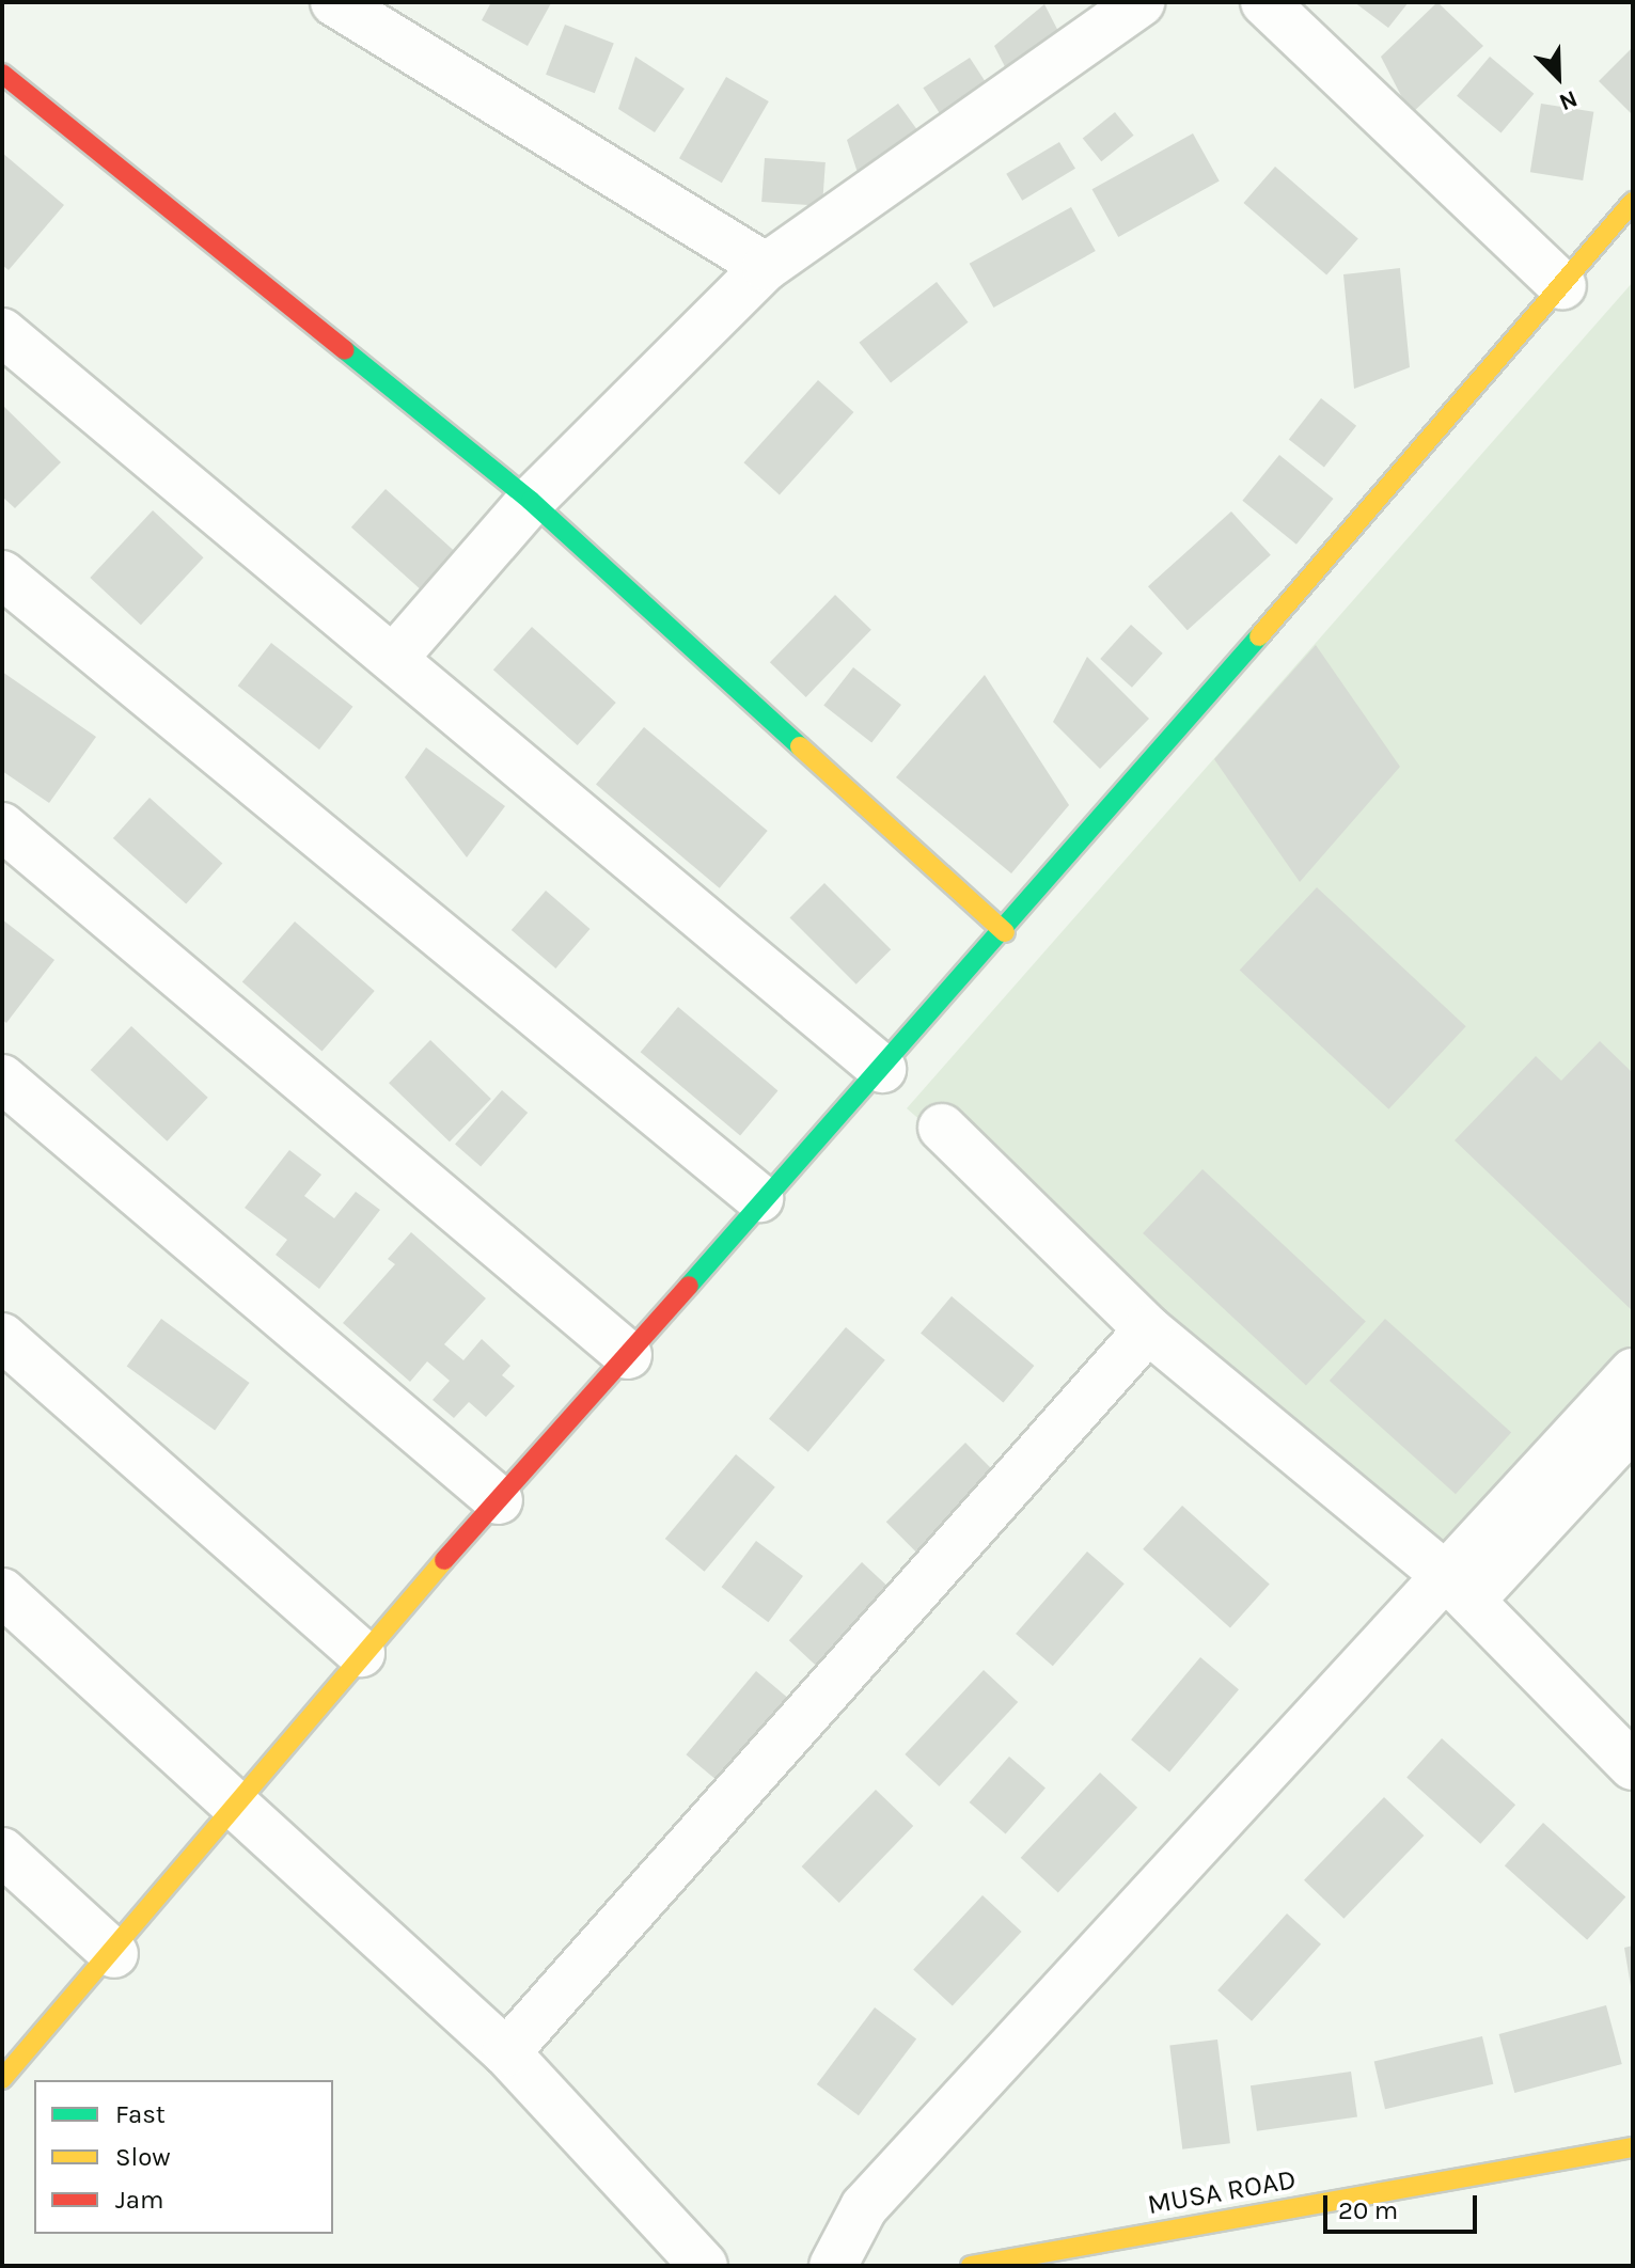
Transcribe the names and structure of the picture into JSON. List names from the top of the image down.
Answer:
{
  "streets": {
    "street": ["MUSA ROAD"]
  },
  "legend": ["Fast", "Slow", "Jam"],
  "scale_bar": "20 m",
  "north": "bottom right"
}
